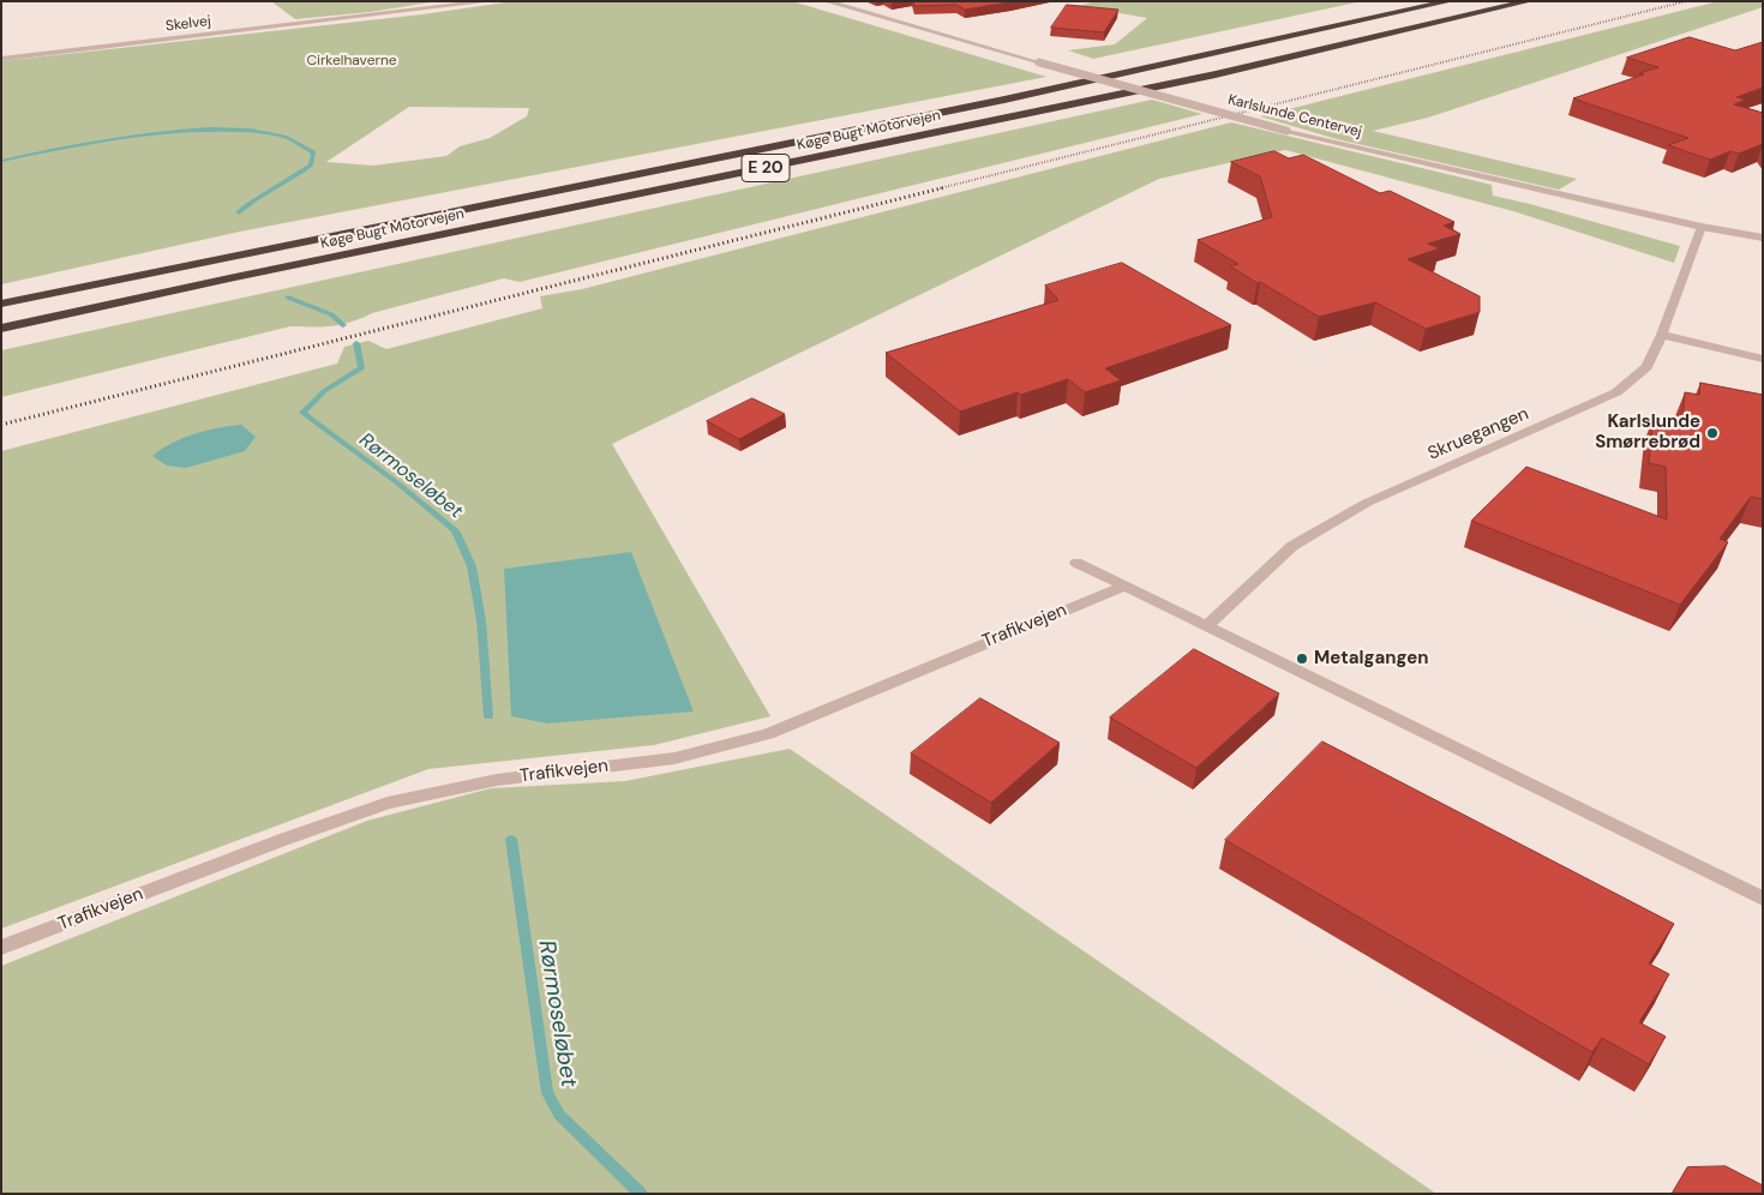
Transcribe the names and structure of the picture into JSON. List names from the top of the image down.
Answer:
{
  "streets": {
    "highway": ["Køge Bugt Motorvejen", "E 20"],
    "street": [
      "Skelvej",
      "Karlslunde Centervej",
      "Skruegangen",
      "Trafikvejen"
    ]
  },
  "crossings": [
    ["Karlslunde Centervej", "Skruegangen"]
  ],
  "water": ["Rørmoseløbet"],
  "parks": ["Cirkelhaverne"],
  "places": ["Karlslunde Smørrebrød", "Metalgangen"]
}
